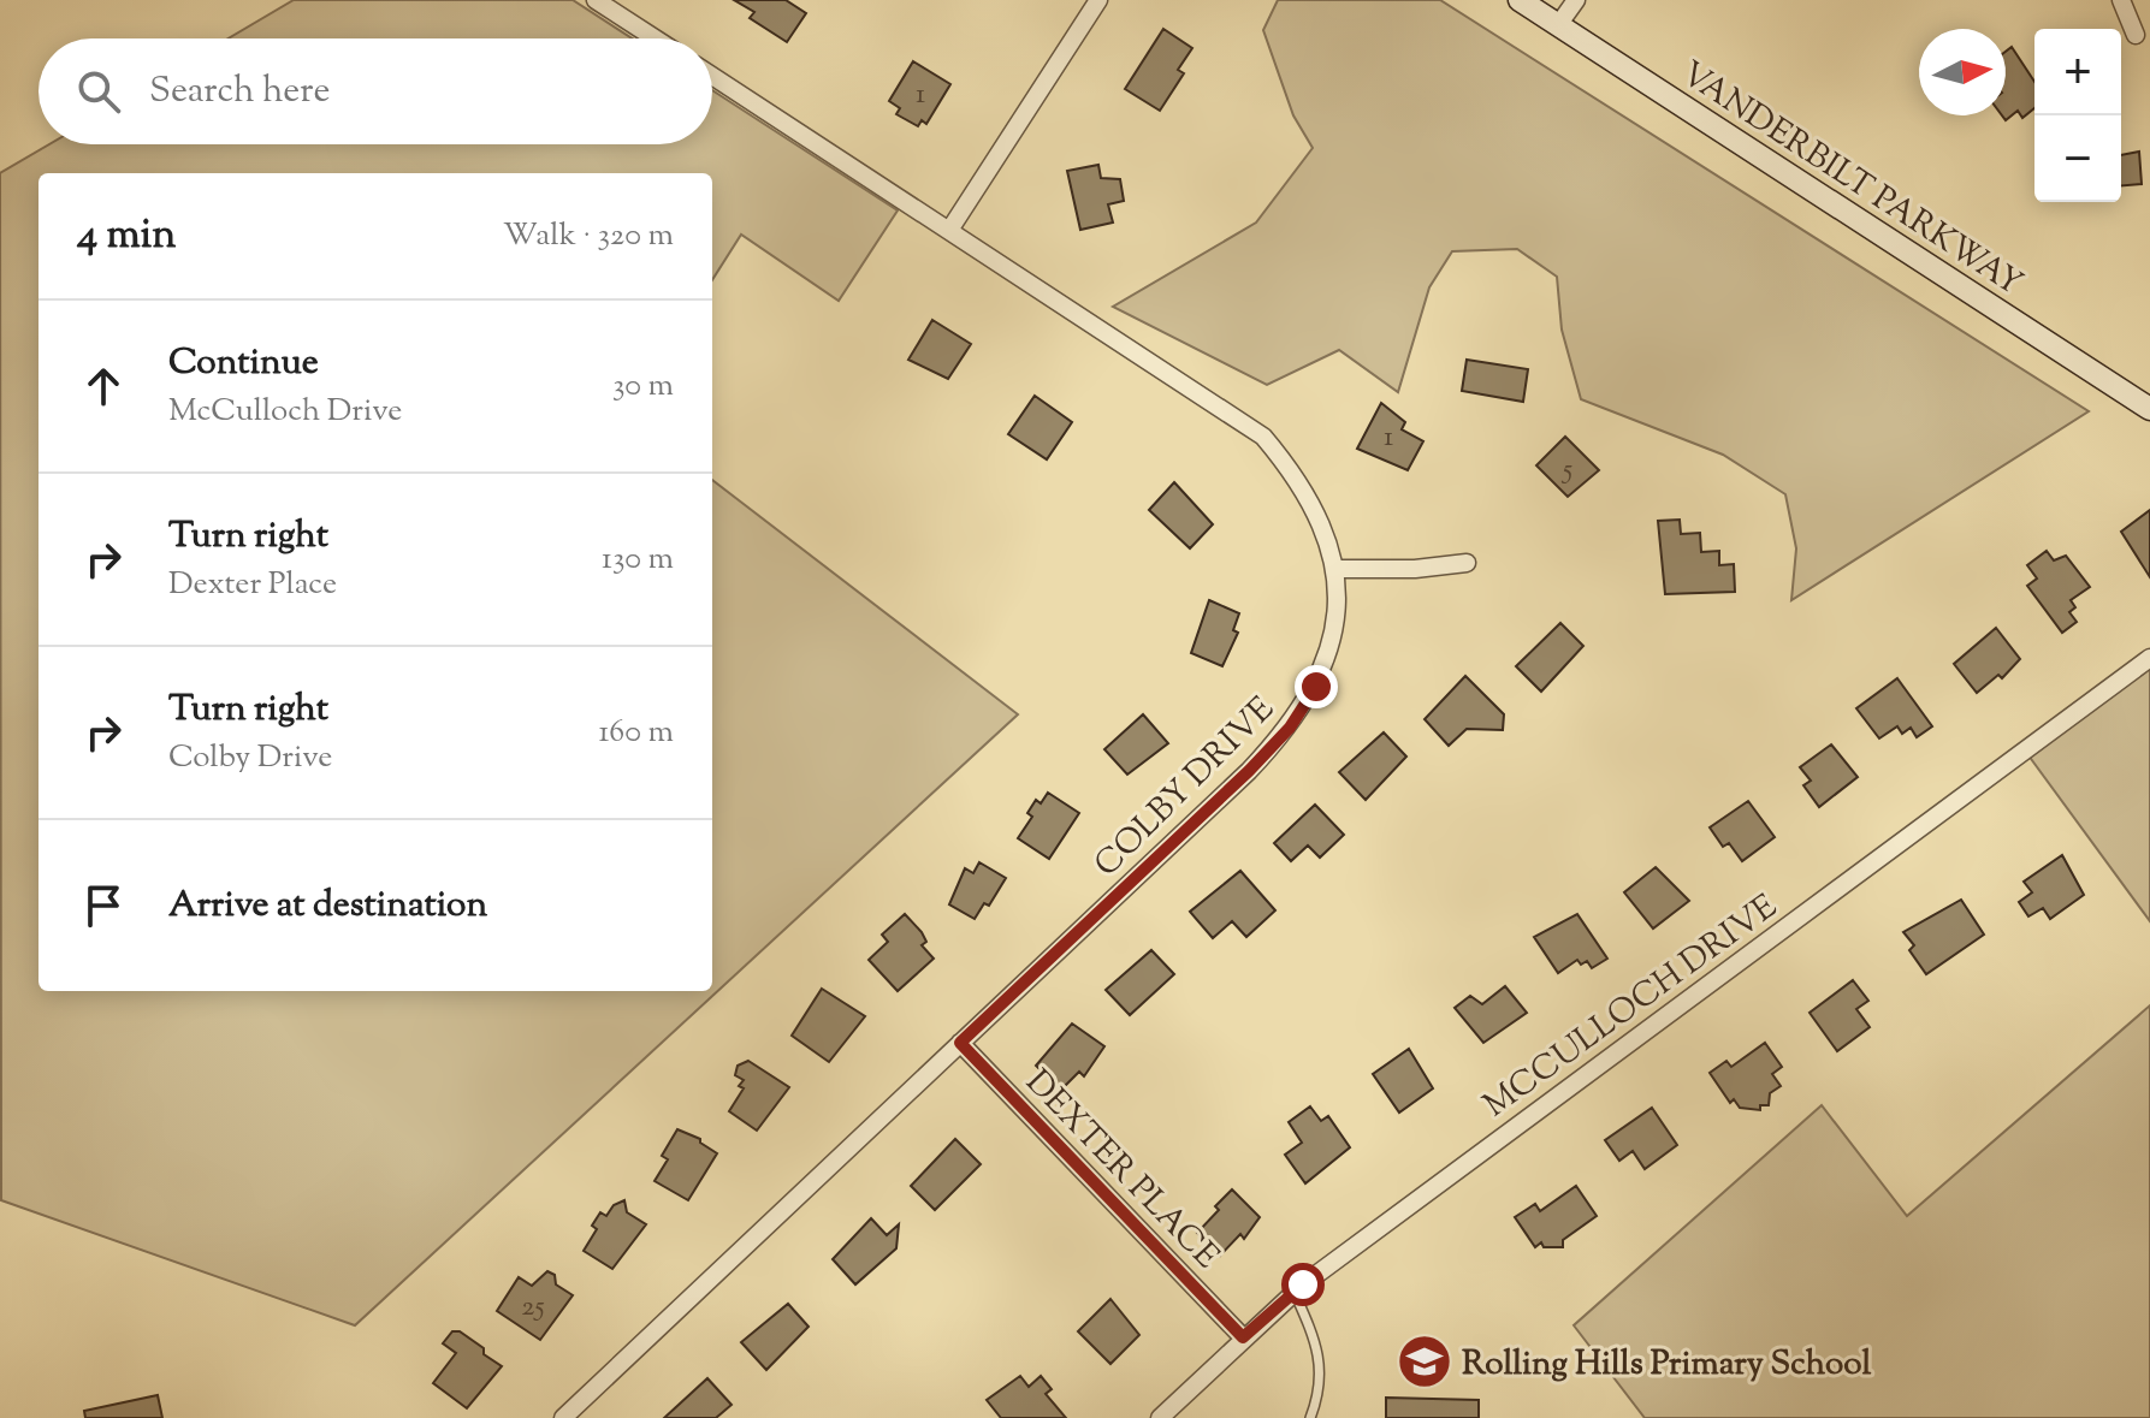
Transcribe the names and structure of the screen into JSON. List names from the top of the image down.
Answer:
{
  "streets": {
    "main road": ["VANDERBILT PARKWAY"],
    "street": ["COLBY DRIVE", "MCCULLOCH DRIVE", "DEXTER PLACE"]
  },
  "crossings": [
    ["COLBY DRIVE", "DEXTER PLACE"],
    ["MCCULLOCH DRIVE", "DEXTER PLACE"]
  ],
  "places": {
    "school or university": ["Rolling Hills Primary School"]
  },
  "house_numbers": [
    "1",
    "1",
    "5",
    "25"
  ],
  "north": "right",
  "page": {
    "map_buttons": ["+", "−"],
    "search": "Search here",
    "heading": ["4 min", "Walk · 320 m"],
    "list": [
      ["Continue", "McCulloch Drive", "30 m"],
      ["Turn right", "Dexter Place", "130 m"],
      ["Turn right", "Colby Drive", "160 m"],
      "Arrive at destination"
    ]
  }
}
